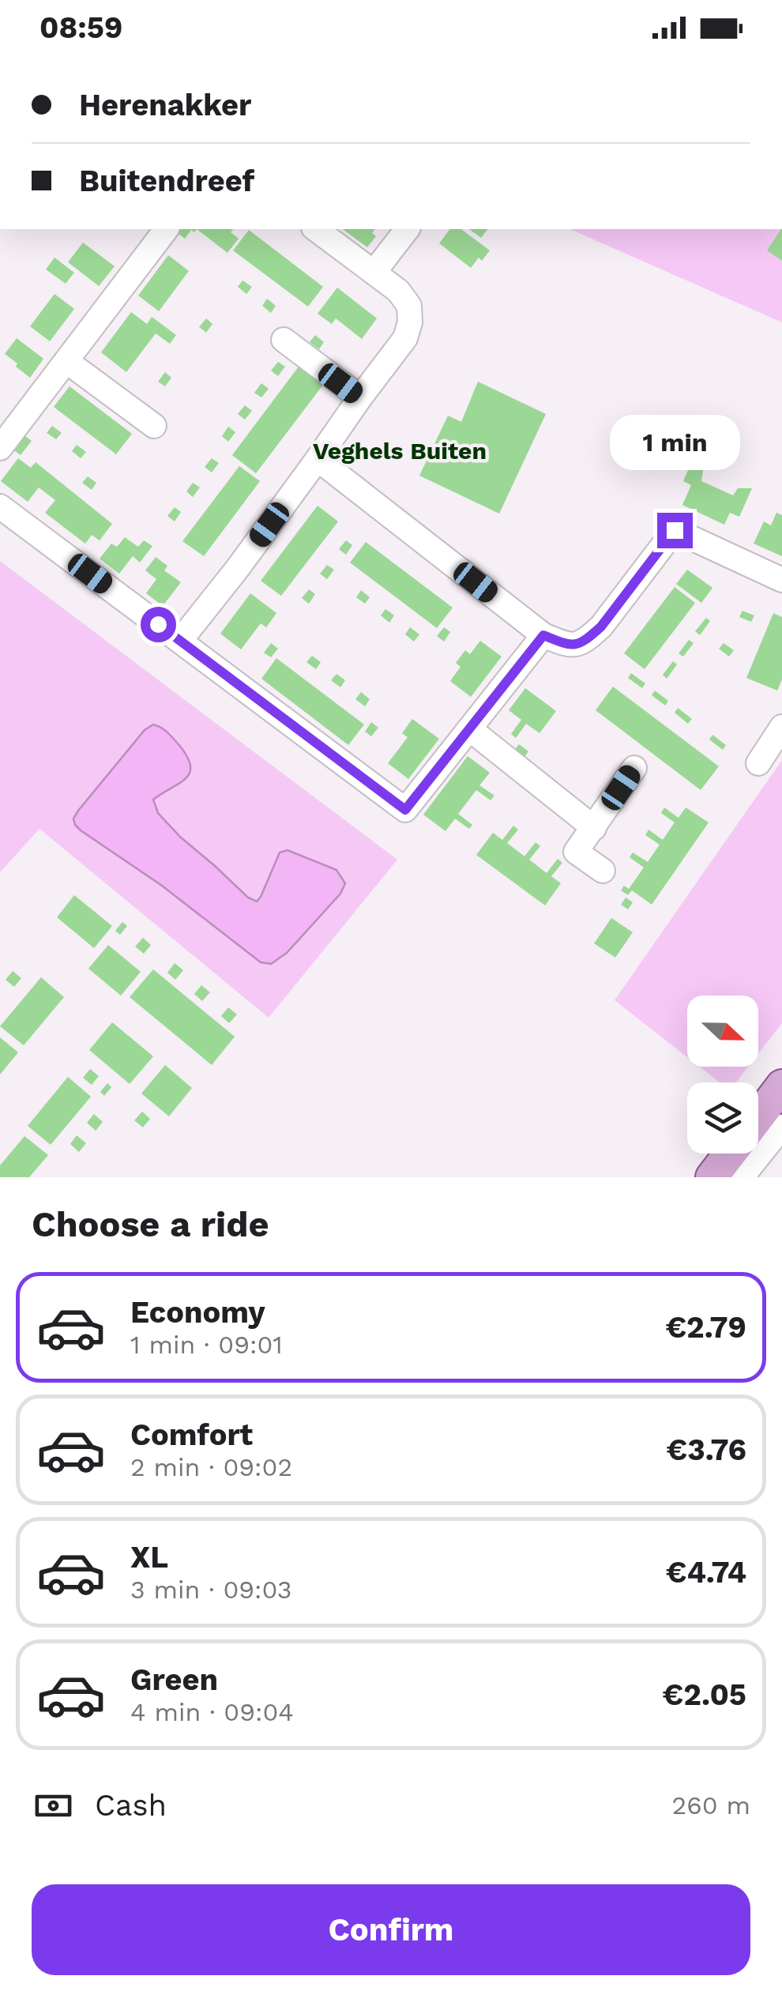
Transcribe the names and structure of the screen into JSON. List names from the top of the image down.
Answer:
{
  "districts": ["Veghels Buiten"],
  "north": "right",
  "page": {
    "status": "08:59",
    "banner": ["Herenakker", "Buitendreef"],
    "bubble": "1 min",
    "heading": "Choose a ride",
    "list": [
      {
        "name": "Economy",
        "note": "1 min · 09:01",
        "value": "€2.79"
      },
      {
        "name": "Comfort",
        "note": "2 min · 09:02",
        "value": "€3.76"
      },
      {
        "name": "XL",
        "note": "3 min · 09:03",
        "value": "€4.74"
      },
      {
        "name": "Green",
        "note": "4 min · 09:04",
        "value": "€2.05"
      }
    ],
    "pay": ["Cash", "260 m"],
    "buttons": "Confirm"
  }
}
